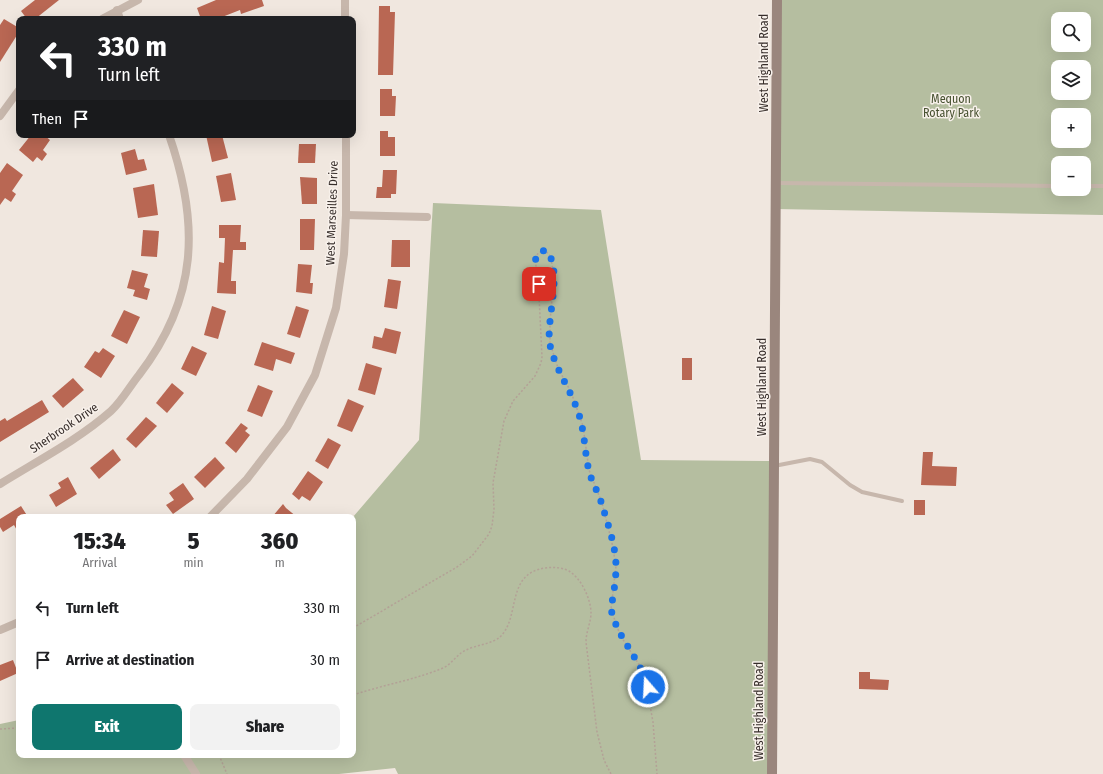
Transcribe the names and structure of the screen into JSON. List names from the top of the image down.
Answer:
{
  "streets": {
    "main road": ["West Highland Road"],
    "street": ["West Marseilles Drive", "Sherbrook Drive"]
  },
  "parks": ["Mequon Rotary Park"],
  "page": {
    "map_buttons": ["+", "−"],
    "turn": ["330 m", "Turn left"],
    "then": "Then",
    "eta": [
      "15:34",
      "Arrival",
      "5",
      "min",
      "360",
      "m"
    ],
    "list": [
      {
        "name": "Turn left",
        "value": "330 m"
      },
      {
        "name": "Arrive at destination",
        "value": "30 m"
      }
    ],
    "buttons": ["Exit", "Share"]
  }
}
